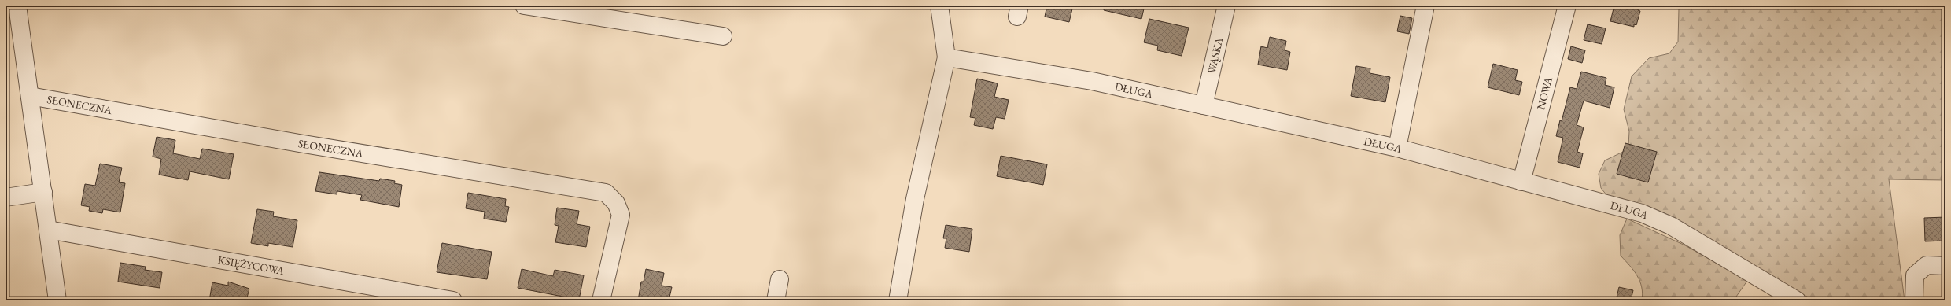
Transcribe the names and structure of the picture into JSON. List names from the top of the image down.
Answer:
{
  "streets": {
    "street": [
      "WĄSKA",
      "DŁUGA",
      "NOWA",
      "SŁONECZNA",
      "KSIĘŻYCOWA"
    ]
  },
  "crossings": [
    ["WĄSKA", "DŁUGA"],
    ["DŁUGA", "NOWA"]
  ]
}
